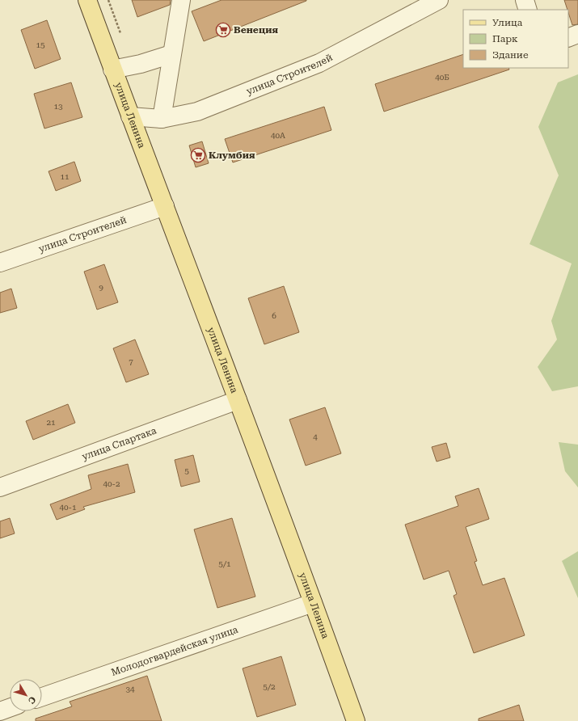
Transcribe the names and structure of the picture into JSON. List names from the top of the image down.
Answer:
{
  "streets": {
    "main road": ["улица Ленина"],
    "street": ["улица Строителей", "улица Спартака", "Молодогвардейская улица"]
  },
  "crossings": [
    ["улица Строителей", "улица Ленина"],
    ["улица Ленина", "улица Спартака"],
    ["улица Ленина", "Молодогвардейская улица"]
  ],
  "places": {
    "supermarket": ["Венеция", "Клумбия"]
  },
  "house_numbers": [
    "15",
    "40Б",
    "13",
    "40А",
    "11",
    "9",
    "6",
    "7",
    "21",
    "4",
    "5",
    "40-2",
    "40-1",
    "5/1",
    "5/2",
    "34"
  ],
  "legend": ["Улица", "Парк", "Здание"],
  "north": "bottom right"
}
